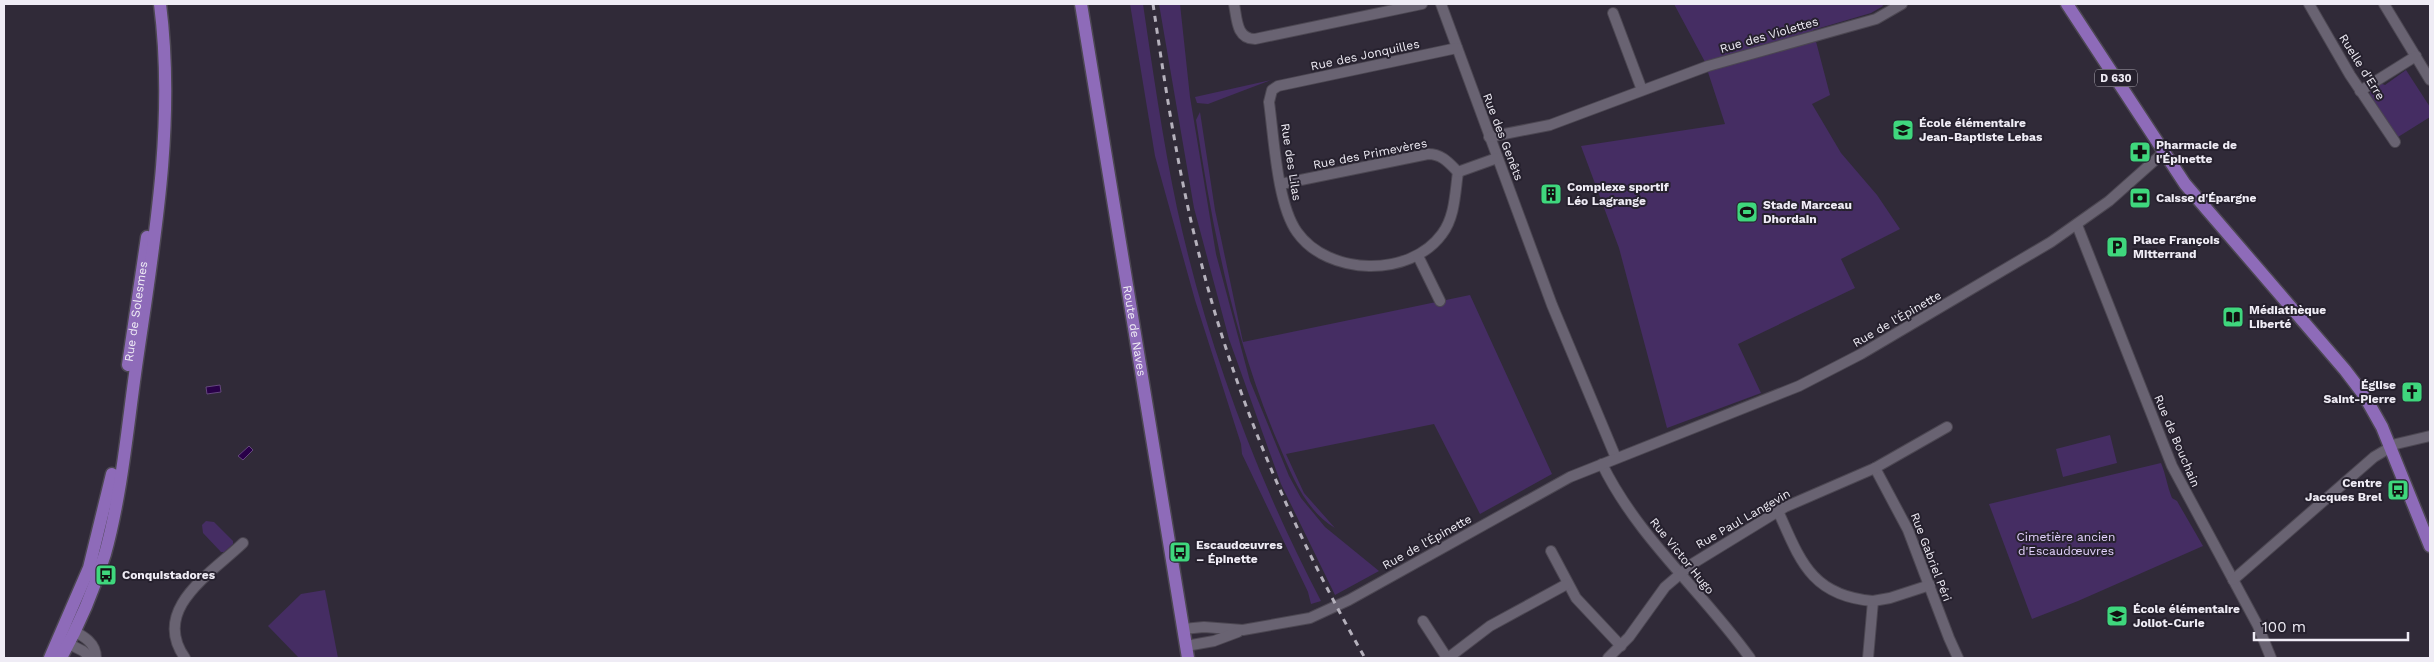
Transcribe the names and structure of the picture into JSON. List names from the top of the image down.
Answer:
{
  "streets": {
    "main road": ["D 630", "Rue de Solesmes", "Route de Naves"],
    "street": [
      "Rue des Violettes",
      "Rue des Jonquilles",
      "Ruelle d'Erre",
      "Rue des Genêts",
      "Rue des Primevères",
      "Rue des Lilas",
      "Rue de l'Épinette",
      "Rue de Bouchain",
      "Rue Paul Langevin",
      "Rue Victor Hugo",
      "Rue Gabriel Péri"
    ]
  },
  "crossings": [
    ["Rue des Violettes", "Rue des Genêts"],
    ["Rue des Jonquilles", "Rue des Genêts"],
    ["Rue des Jonquilles", "Rue des Lilas"],
    ["D 630", "Rue de l'Épinette"],
    ["Rue des Genêts", "Rue de l'Épinette"],
    ["Rue des Primevères", "Rue des Lilas"],
    ["Rue de l'Épinette", "Route de Naves"],
    ["Rue de l'Épinette", "Rue de Bouchain"],
    ["Rue de l'Épinette", "Rue Victor Hugo"],
    ["Rue Paul Langevin", "Rue Victor Hugo"],
    ["Rue Paul Langevin", "Rue Gabriel Péri"]
  ],
  "parks": ["Cimetière ancien d'Escaudœuvres"],
  "places": {
    "school or university": ["École élémentaire Jean-Baptiste Lebas", "École élémentaire Joliot-Curie"],
    "pharmacy": ["Pharmacie de l'Épinette"],
    "building": ["Complexe sportif Léo Lagrange"],
    "bank": ["Caisse d'Épargne"],
    "sports": ["Stade Marceau Dhordain"],
    "parking": ["Place François Mitterrand"],
    "library": ["Médiathèque Liberté"],
    "church": ["Église Saint-Pierre"],
    "bus stop": ["Centre Jacques Brel", "Escaudœuvres – Épinette", "Conquistadores"]
  },
  "scale_bar": "100 m"
}
